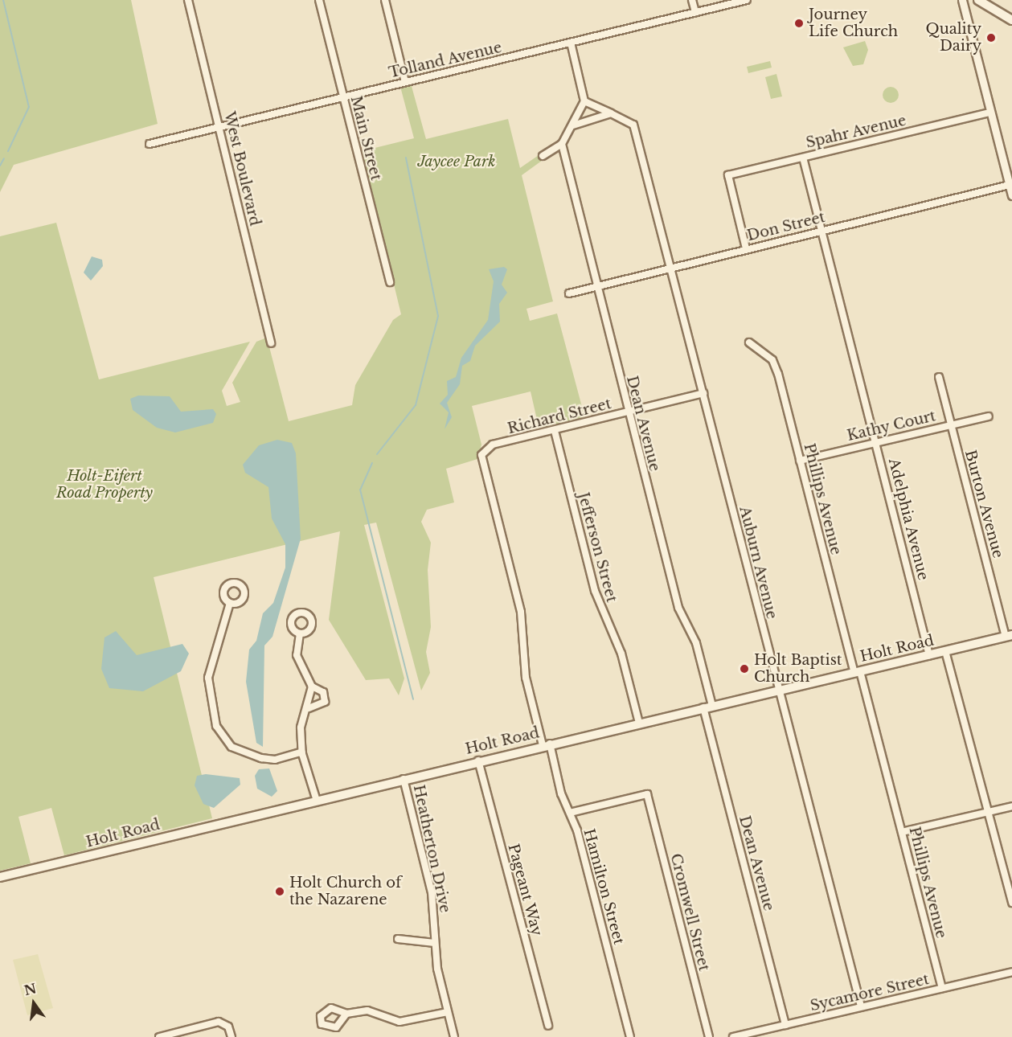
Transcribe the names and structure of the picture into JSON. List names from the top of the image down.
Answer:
{
  "streets": {
    "main road": ["Holt Road"],
    "street": [
      "Tolland Avenue",
      "Spahr Avenue",
      "Main Street",
      "West Boulevard",
      "Don Street",
      "Richard Street",
      "Dean Avenue",
      "Kathy Court",
      "Phillips Avenue",
      "Burton Avenue",
      "Adelphia Avenue",
      "Jefferson Street",
      "Auburn Avenue",
      "Heatherton Drive",
      "Hamilton Street",
      "Pageant Way",
      "Cromwell Street",
      "Sycamore Street"
    ]
  },
  "crossings": [
    ["Tolland Avenue", "Main Street"],
    ["Tolland Avenue", "West Boulevard"],
    ["Spahr Avenue", "Don Street"],
    ["Don Street", "Dean Avenue"],
    ["Don Street", "Adelphia Avenue"],
    ["Don Street", "Auburn Avenue"],
    ["Richard Street", "Dean Avenue"],
    ["Richard Street", "Jefferson Street"],
    ["Richard Street", "Auburn Avenue"],
    ["Richard Street", "Hamilton Street"],
    ["Dean Avenue", "Holt Road"],
    ["Dean Avenue", "Sycamore Street"],
    ["Kathy Court", "Phillips Avenue"],
    ["Kathy Court", "Burton Avenue"],
    ["Kathy Court", "Adelphia Avenue"],
    ["Phillips Avenue", "Holt Road"],
    ["Phillips Avenue", "Sycamore Street"],
    ["Burton Avenue", "Holt Road"],
    ["Adelphia Avenue", "Holt Road"],
    ["Jefferson Street", "Holt Road"],
    ["Auburn Avenue", "Holt Road"],
    ["Auburn Avenue", "Sycamore Street"],
    ["Holt Road", "Heatherton Drive"],
    ["Holt Road", "Hamilton Street"],
    ["Holt Road", "Pageant Way"],
    ["Hamilton Street", "Cromwell Street"]
  ],
  "parks": ["Jaycee Park", "Holt-Eifert Road Property"],
  "places": [
    "Journey Life Church",
    "Quality Dairy",
    "Holt Baptist Church",
    "Holt Church of the Nazarene"
  ],
  "north": "top"
}
